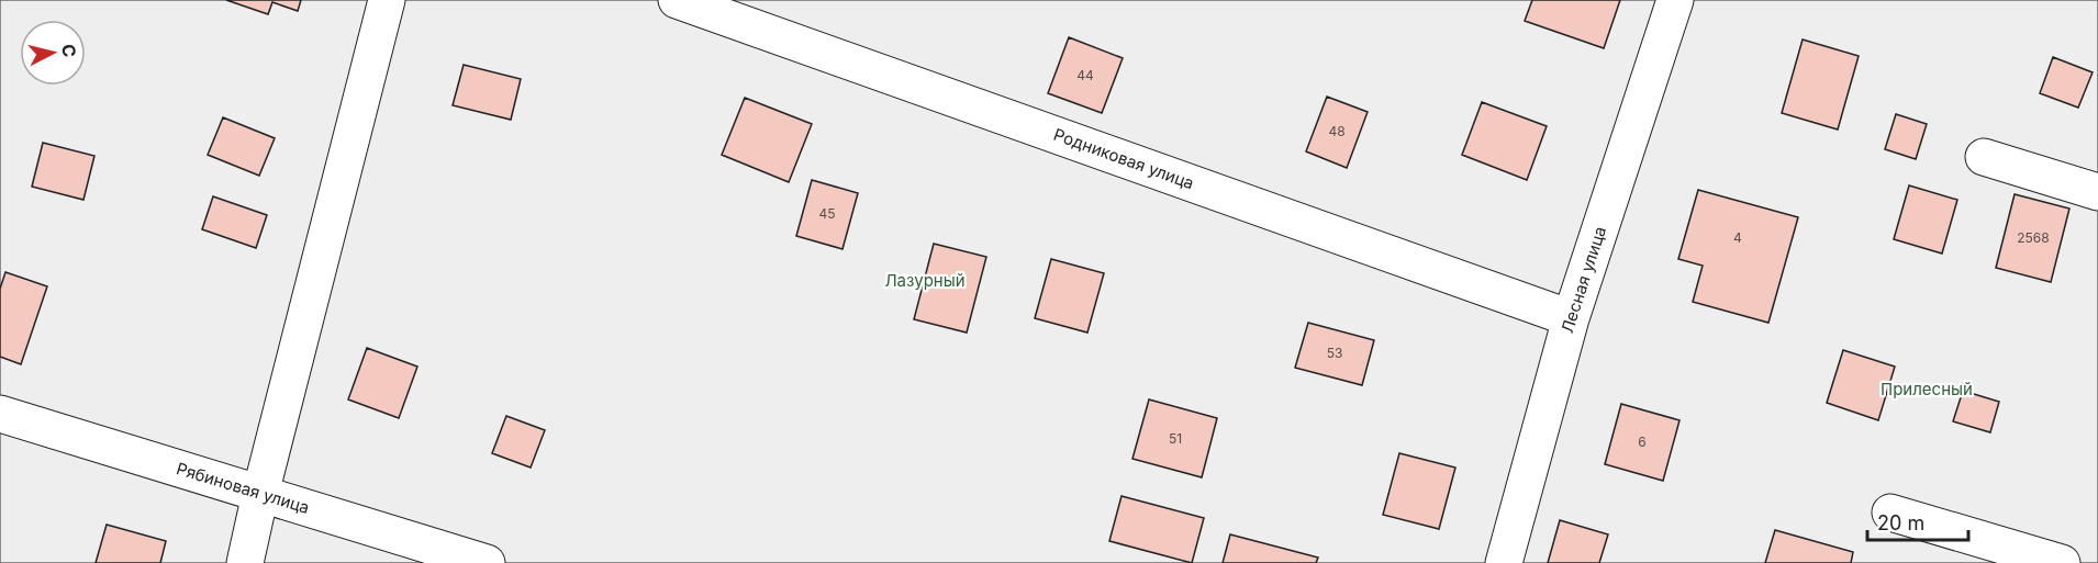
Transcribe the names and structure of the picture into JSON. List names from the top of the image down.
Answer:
{
  "streets": {
    "street": ["Родниковая улица", "Лесная улица", "Рябиновая улица"]
  },
  "crossings": [
    ["Родниковая улица", "Лесная улица"]
  ],
  "parks": ["Лазурный", "Прилесный"],
  "house_numbers": [
    "44",
    "48",
    "45",
    "4",
    "2568",
    "53",
    "51",
    "6"
  ],
  "scale_bar": "20 m",
  "north": "right"
}
